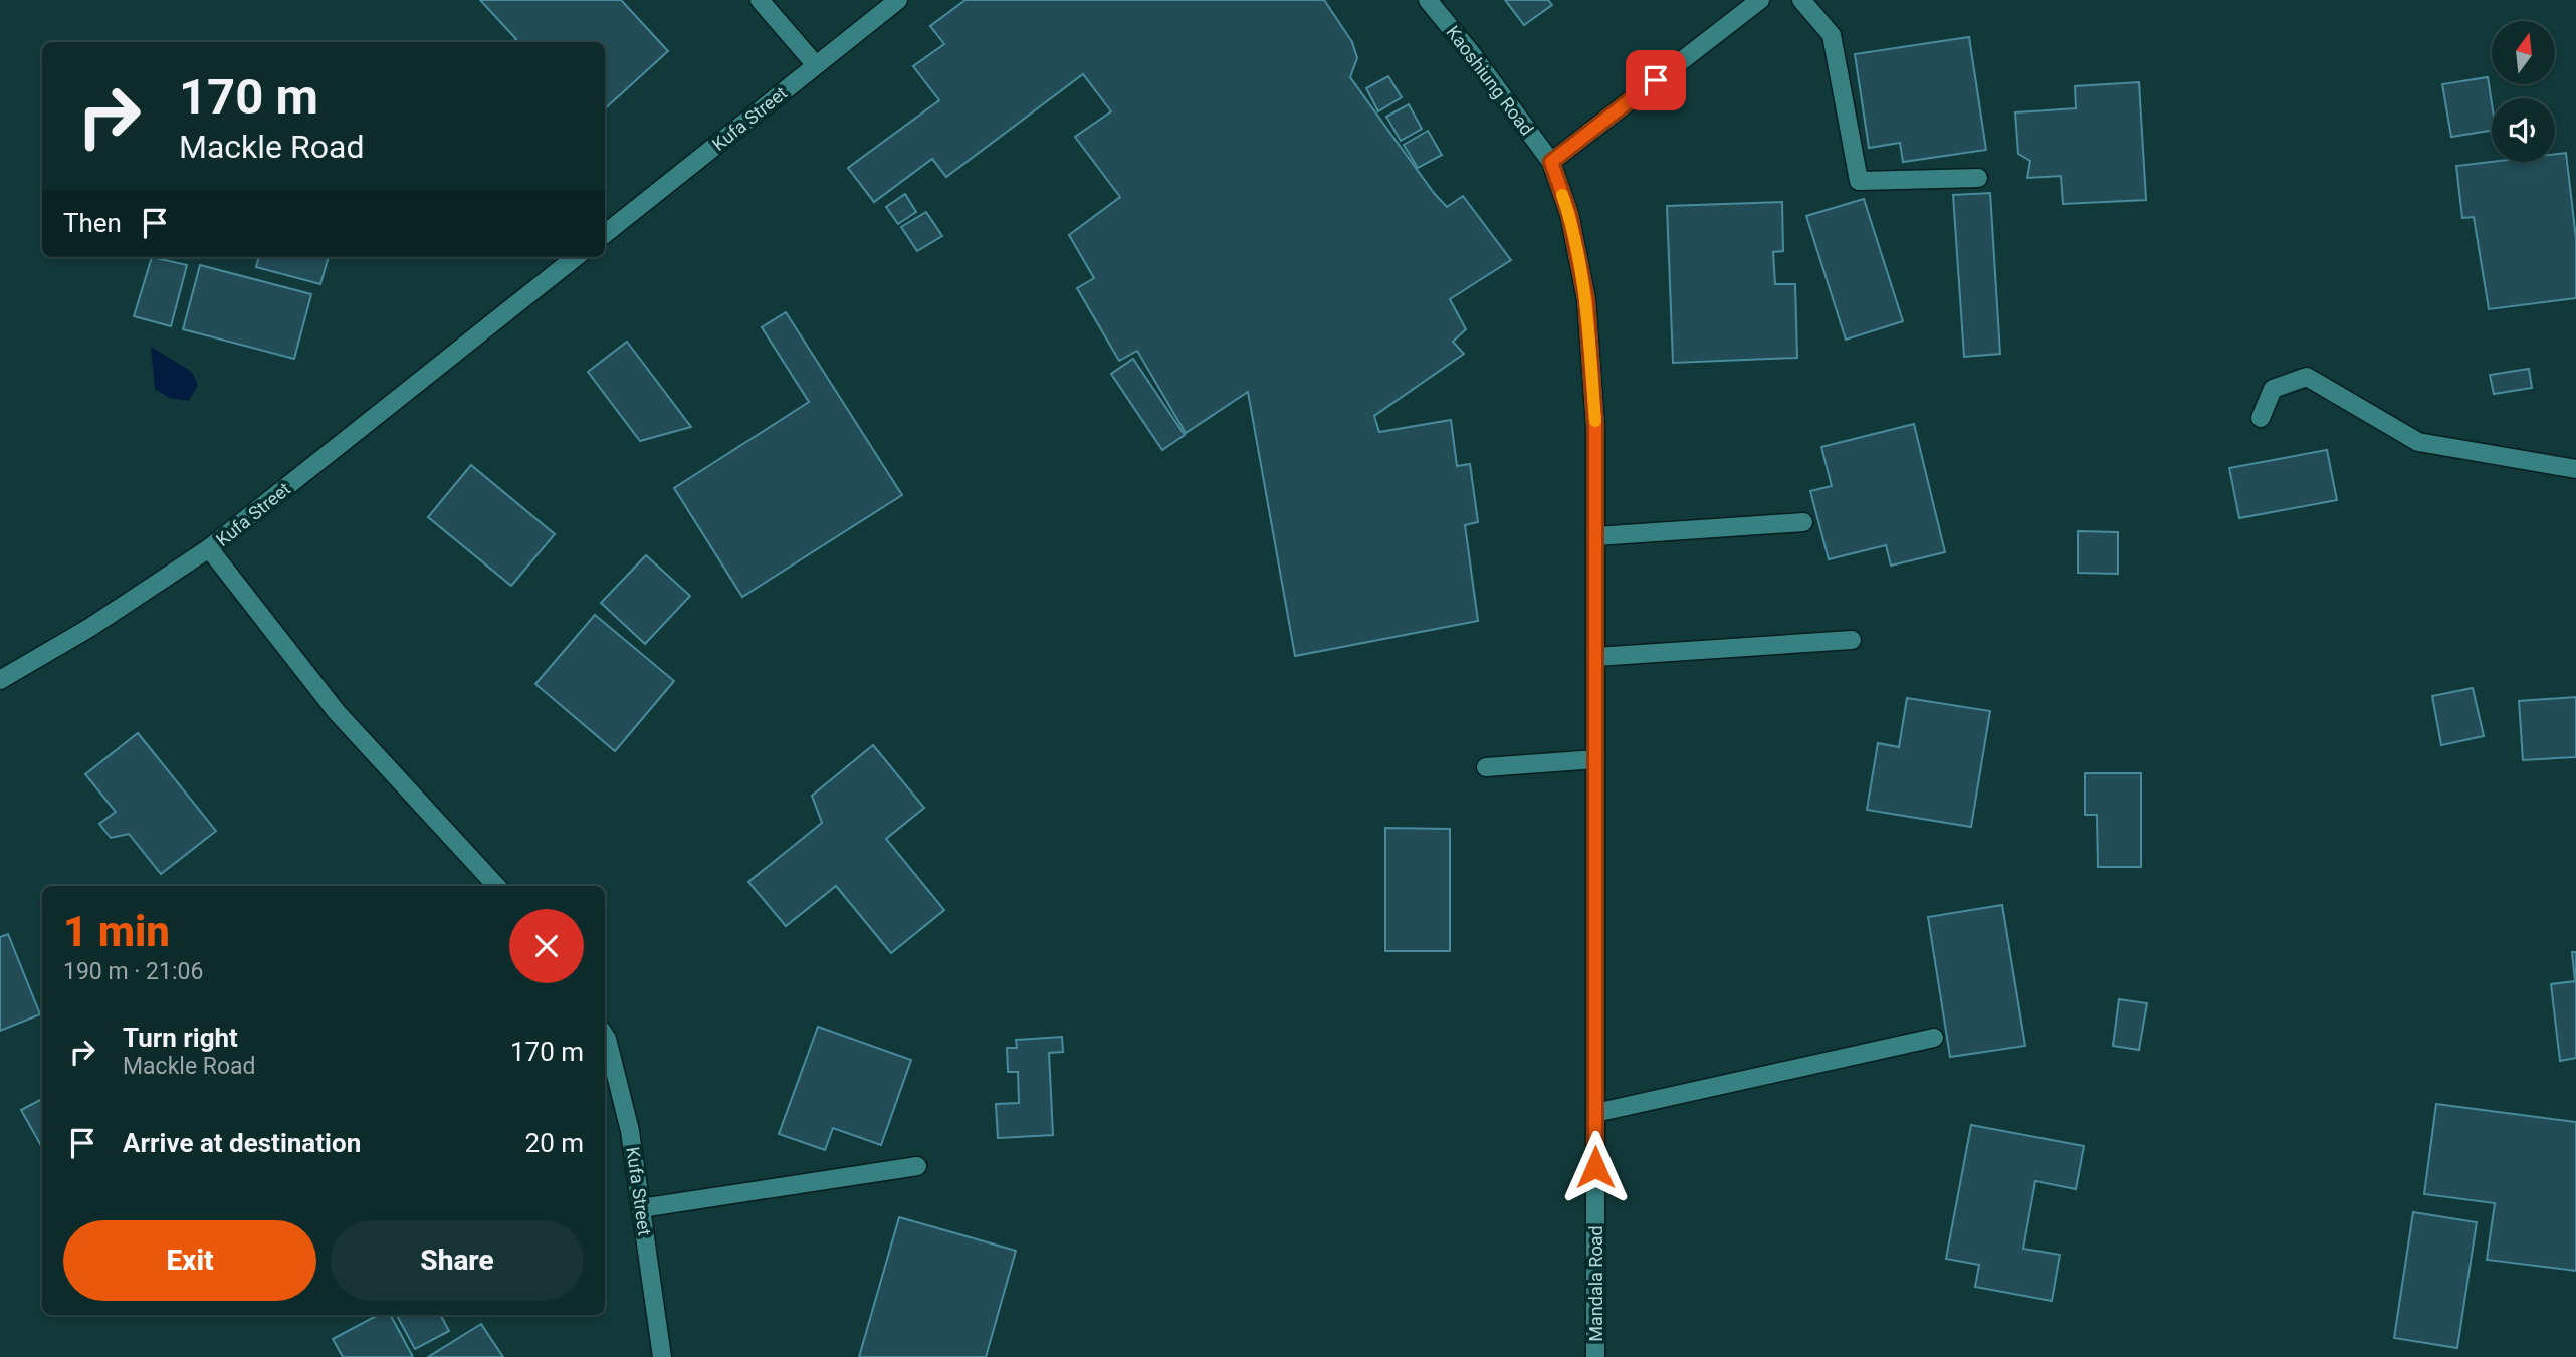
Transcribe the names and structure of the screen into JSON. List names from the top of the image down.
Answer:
{
  "streets": {
    "street": ["Kaoshiung Road", "Kufa Street", "Mandala Road"]
  },
  "crossings": [
    ["Kaoshiung Road", "Mandala Road"]
  ],
  "north": "top",
  "page": {
    "turn": ["170 m", "Mackle Road"],
    "then": "Then",
    "heading": ["1 min", "190 m · 21:06"],
    "list": [
      {
        "name": "Turn right",
        "note": "Mackle Road",
        "value": "170 m"
      },
      {
        "name": "Arrive at destination",
        "value": "20 m"
      }
    ],
    "buttons": ["Exit", "Share"]
  }
}
